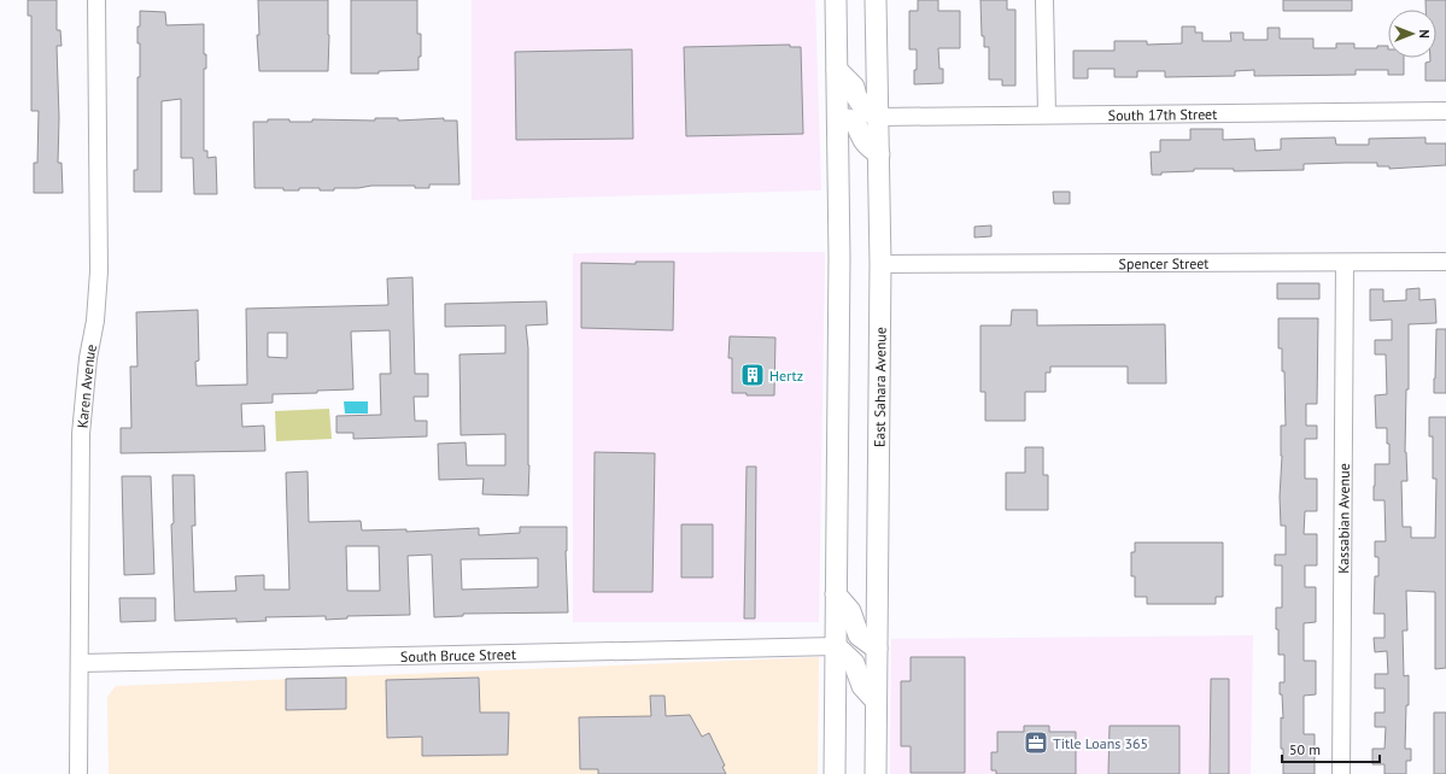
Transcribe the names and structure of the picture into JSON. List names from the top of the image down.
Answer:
{
  "streets": {
    "main road": ["East Sahara Avenue"],
    "street": [
      "South 17th Street",
      "Spencer Street",
      "Karen Avenue",
      "Kassabian Avenue",
      "South Bruce Street"
    ]
  },
  "crossings": [
    ["South 17th Street", "East Sahara Avenue"],
    ["Spencer Street", "East Sahara Avenue"],
    ["Spencer Street", "Kassabian Avenue"],
    ["Karen Avenue", "South Bruce Street"]
  ],
  "places": {
    "building": ["Hertz"],
    "office": ["Title Loans 365"]
  },
  "scale_bar": "50 m",
  "north": "right"
}
